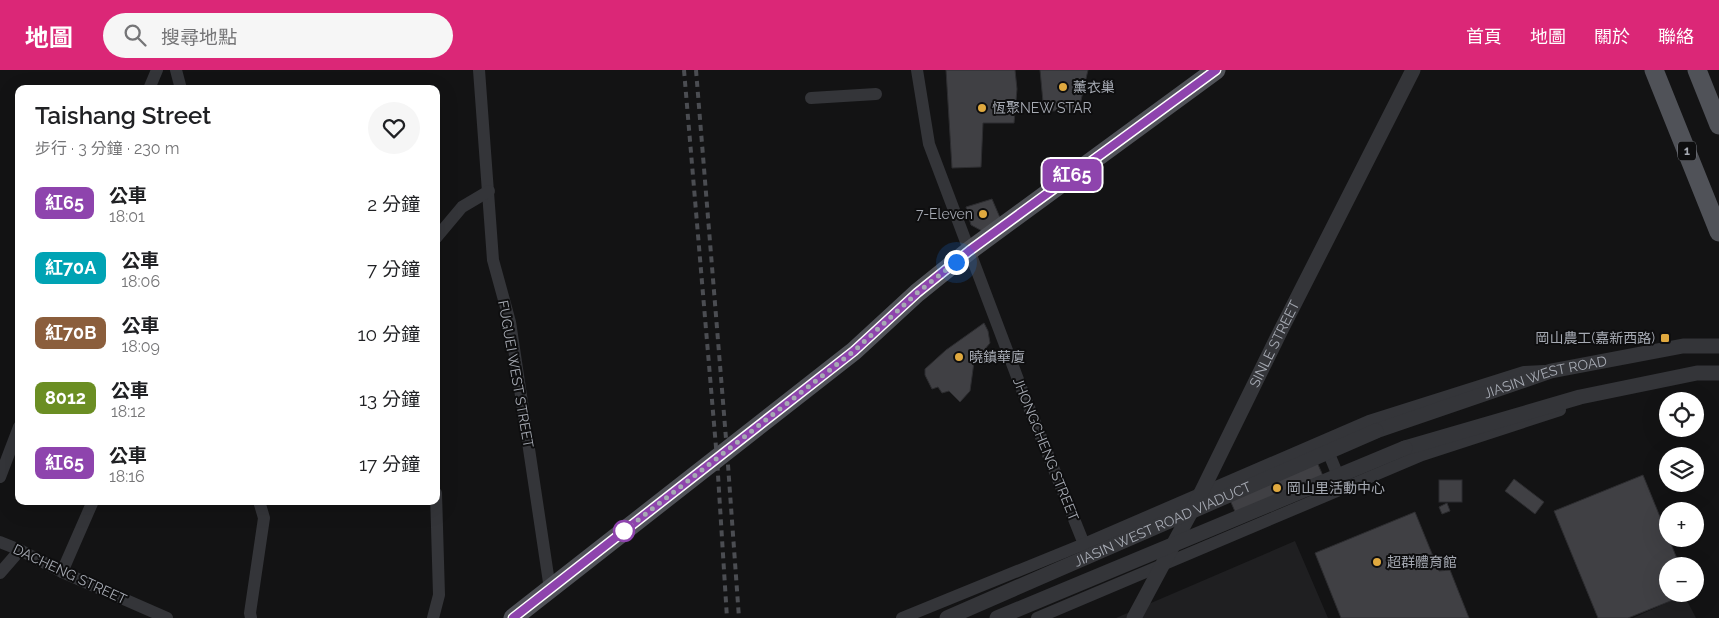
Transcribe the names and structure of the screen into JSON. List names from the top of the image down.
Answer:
{
  "streets": {
    "main road": ["1"],
    "street": [
      "SINLE STREET",
      "FUGUEI WEST STREET",
      "JIASIN WEST ROAD",
      "JHONGCHENG STREET",
      "JIASIN WEST ROAD VIADUCT",
      "DACHENG STREET"
    ]
  },
  "crossings": [
    ["JIASIN WEST ROAD", "JIASIN WEST ROAD VIADUCT"]
  ],
  "places": {
    "other": [
      "薰衣巢",
      "恆聚NEW STAR",
      "7-Eleven",
      "曉鎮華廈",
      "岡山里活動中心",
      "超群體育館"
    ],
    "transit": ["岡山農工(嘉新西路)"]
  },
  "lines": ["bus line 紅65"],
  "page": {
    "header": "地圖",
    "search": "搜尋地點",
    "nav": [
      "首頁",
      "地圖",
      "關於",
      "聯絡"
    ],
    "on_map": "紅65",
    "heading": ["Taishang Street", "步行 · 3 分鐘 · 230 m"],
    "list": [
      {
        "mark": "紅65",
        "name": "公車",
        "note": "18:01",
        "value": "2 分鐘"
      },
      {
        "mark": "紅70A",
        "name": "公車",
        "note": "18:06",
        "value": "7 分鐘"
      },
      {
        "mark": "紅70B",
        "name": "公車",
        "note": "18:09",
        "value": "10 分鐘"
      },
      {
        "mark": "8012",
        "name": "公車",
        "note": "18:12",
        "value": "13 分鐘"
      },
      {
        "mark": "紅65",
        "name": "公車",
        "note": "18:16",
        "value": "17 分鐘"
      }
    ],
    "map_buttons": ["+", "−"]
  }
}
